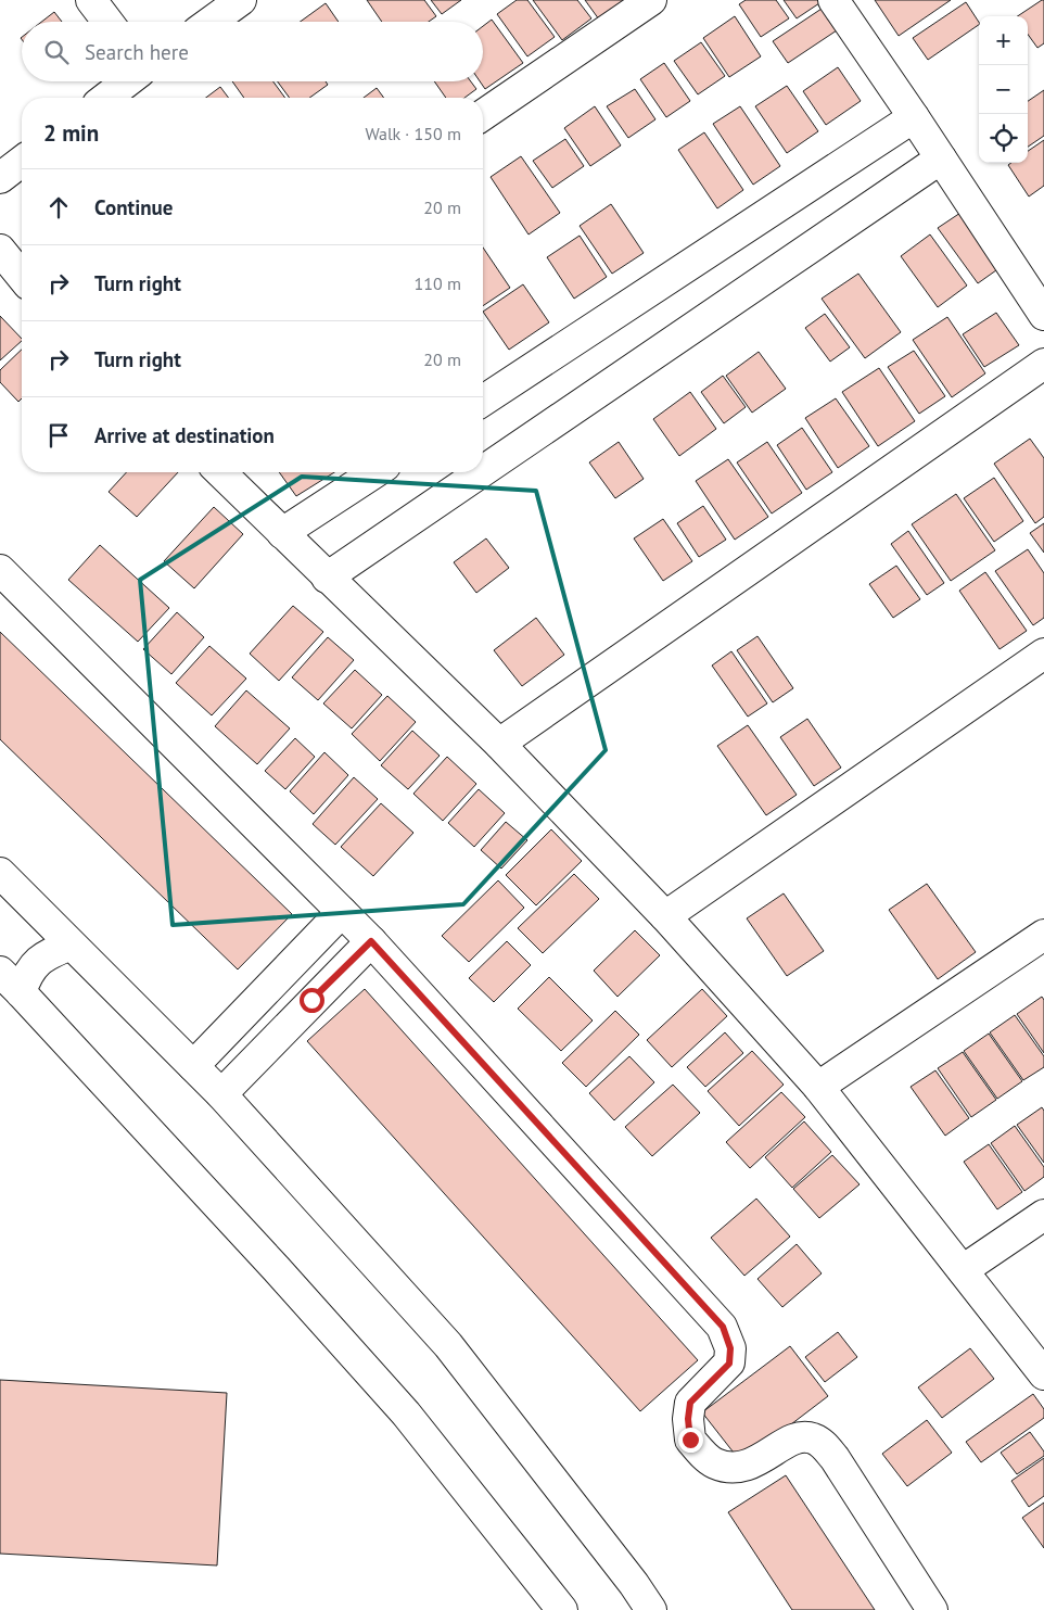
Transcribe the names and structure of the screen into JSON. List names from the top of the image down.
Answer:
{
  "page": {
    "map_buttons": ["+", "−"],
    "search": "Search here",
    "heading": ["2 min", "Walk · 150 m"],
    "list": [
      ["Continue", "20 m"],
      ["Turn right", "110 m"],
      ["Turn right", "20 m"],
      "Arrive at destination"
    ]
  }
}
